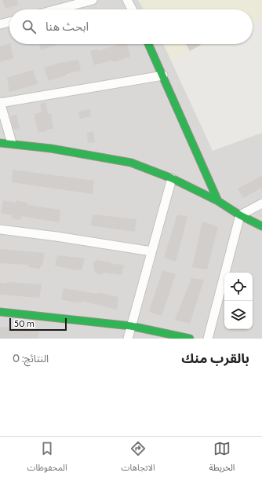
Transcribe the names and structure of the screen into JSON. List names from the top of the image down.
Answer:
{
  "scale_bar": "50 m",
  "page": {
    "search": "ابحث هنا",
    "scale": "50 m",
    "heading": ["بالقرب منك", "النتائج: 0"],
    "nav": ["الخريطة", "الاتجاهات", "المحفوظات"]
  }
}
